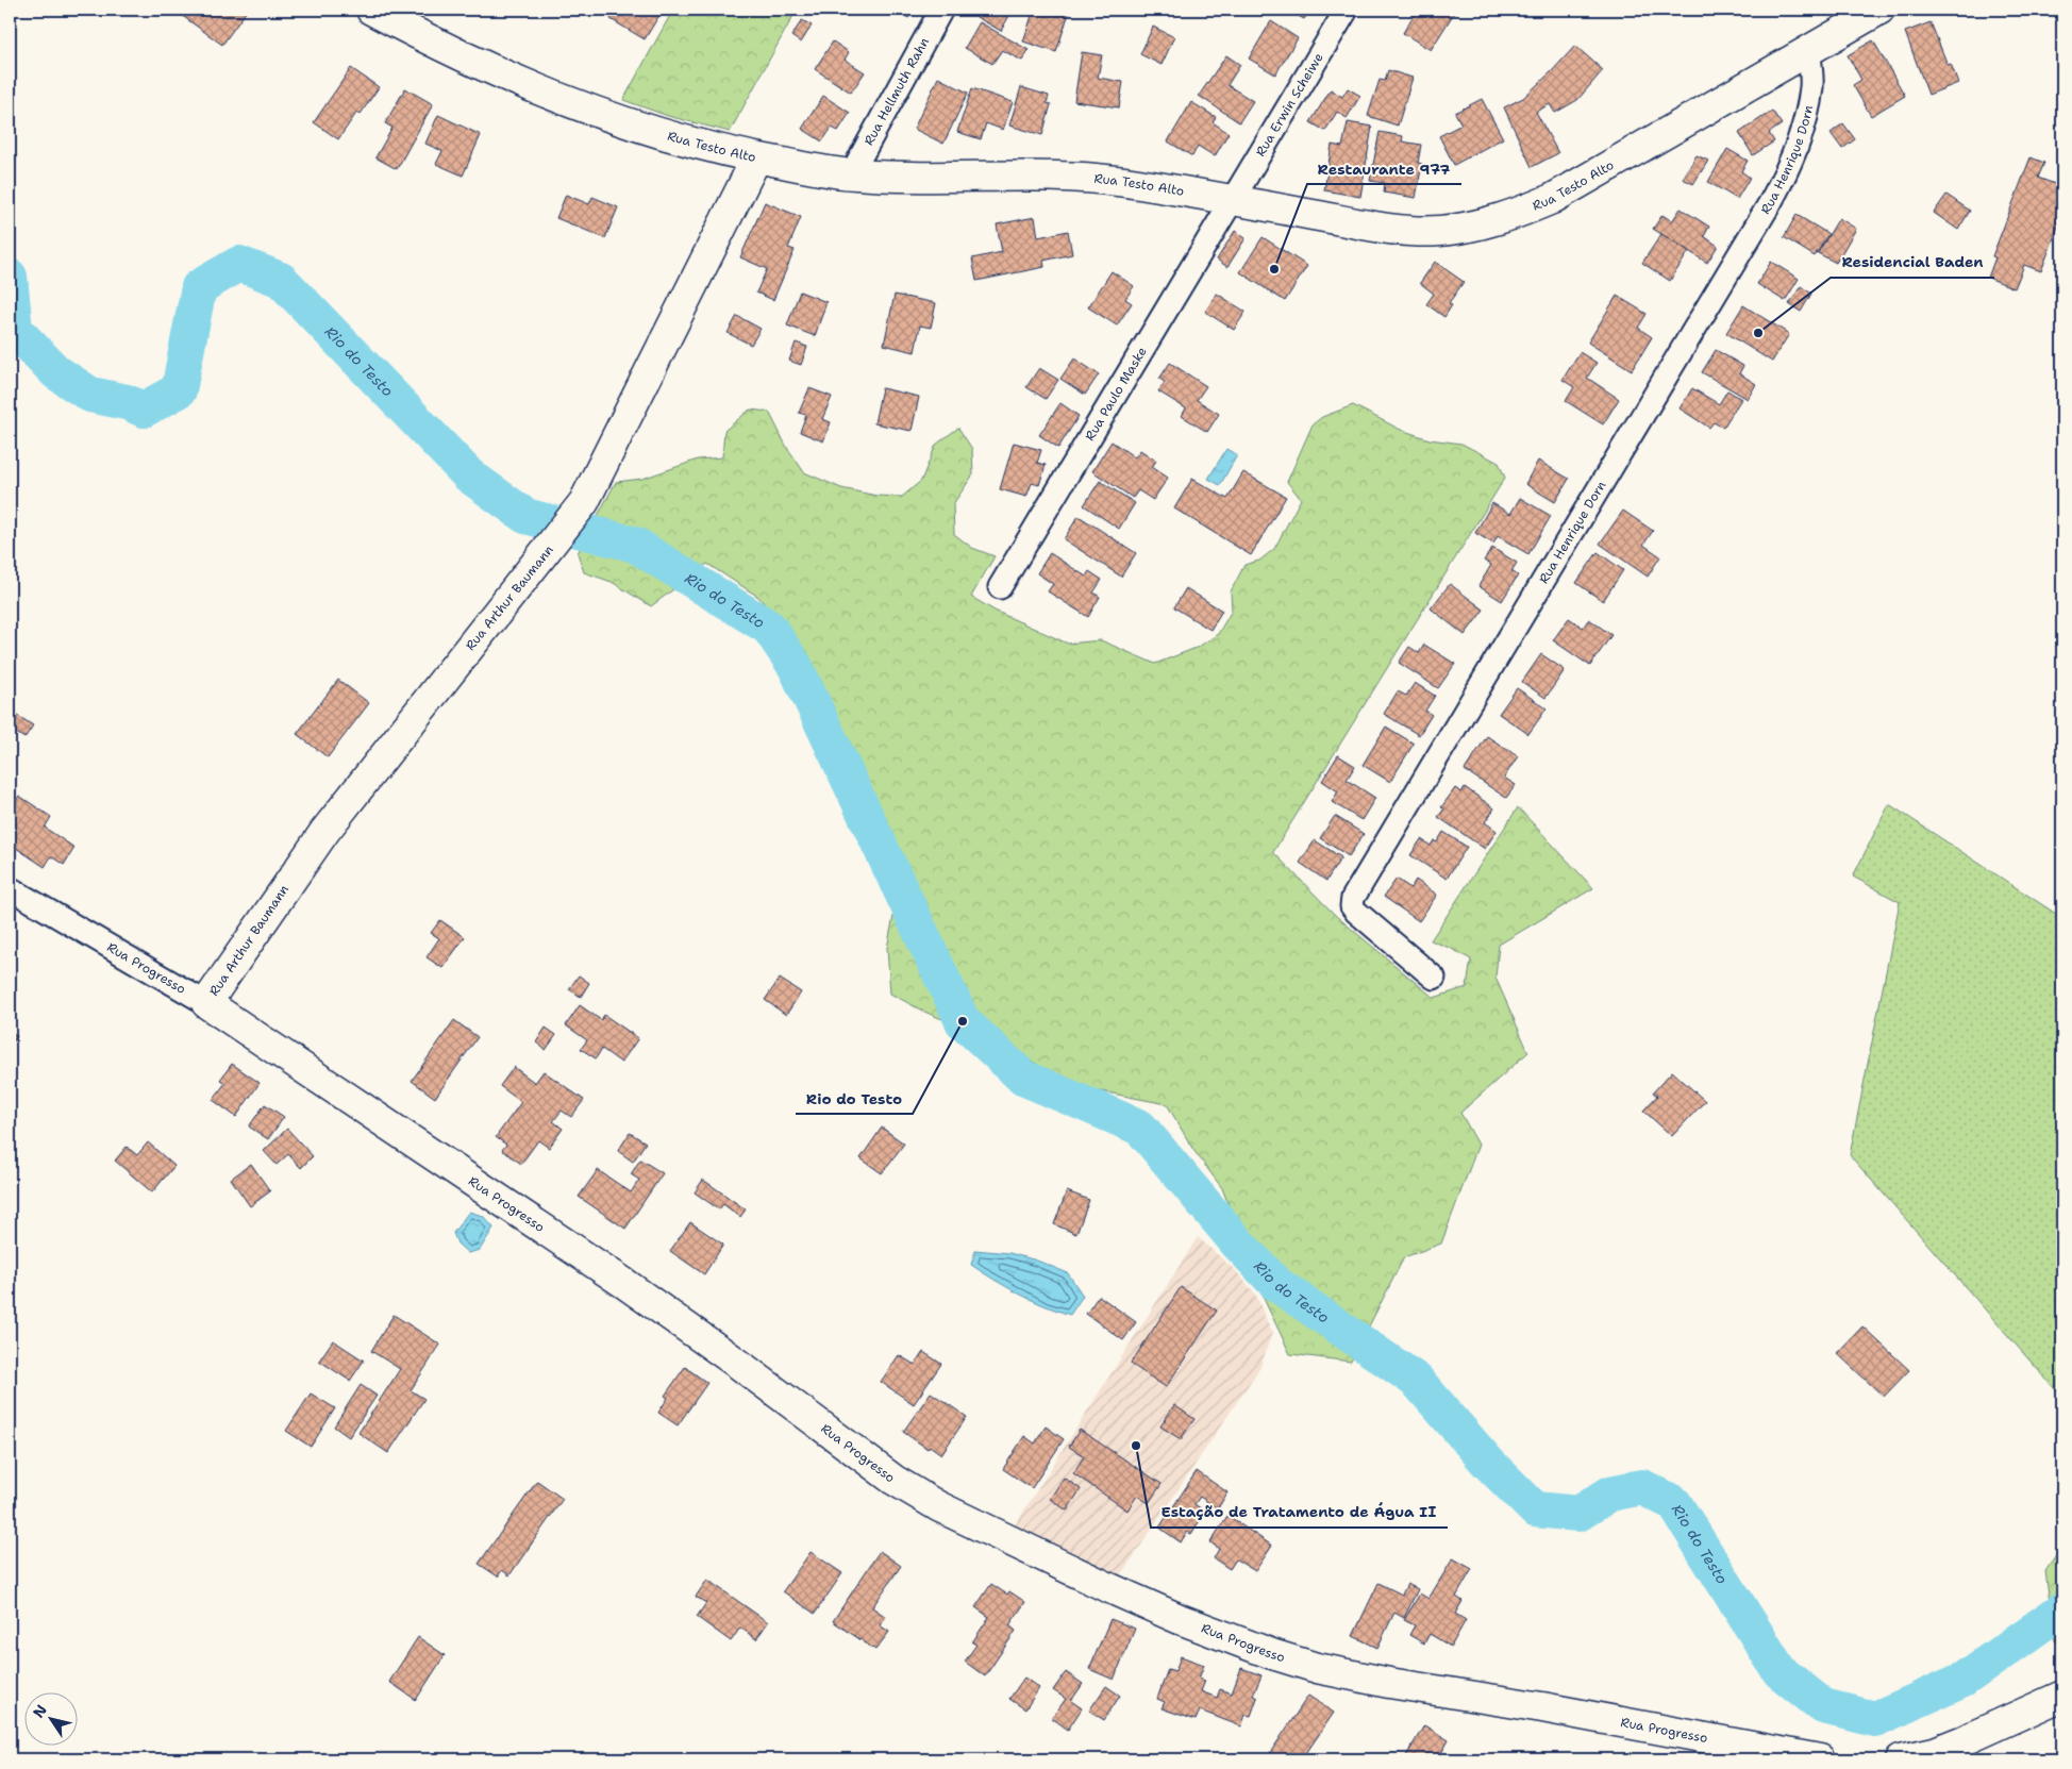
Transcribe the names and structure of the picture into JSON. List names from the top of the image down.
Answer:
{
  "streets": {
    "street": [
      "Rua Hellmuth Rahn",
      "Rua Erwin Scheiwe",
      "Rua Testo Alto",
      "Rua Henrique Dorn",
      "Rua Paulo Maske",
      "Rua Arthur Baumann",
      "Rua Progresso"
    ]
  },
  "crossings": [
    ["Rua Hellmuth Rahn", "Rua Testo Alto"],
    ["Rua Erwin Scheiwe", "Rua Testo Alto"],
    ["Rua Erwin Scheiwe", "Rua Paulo Maske"],
    ["Rua Testo Alto", "Rua Henrique Dorn"],
    ["Rua Testo Alto", "Rua Paulo Maske"],
    ["Rua Testo Alto", "Rua Arthur Baumann"],
    ["Rua Arthur Baumann", "Rua Progresso"]
  ],
  "water": ["Rio do Testo"],
  "places": [
    "Restaurante 977",
    "Residencial Baden",
    "Rio do Testo",
    "Estação de Tratamento de Água II"
  ],
  "north": "top left"
}
